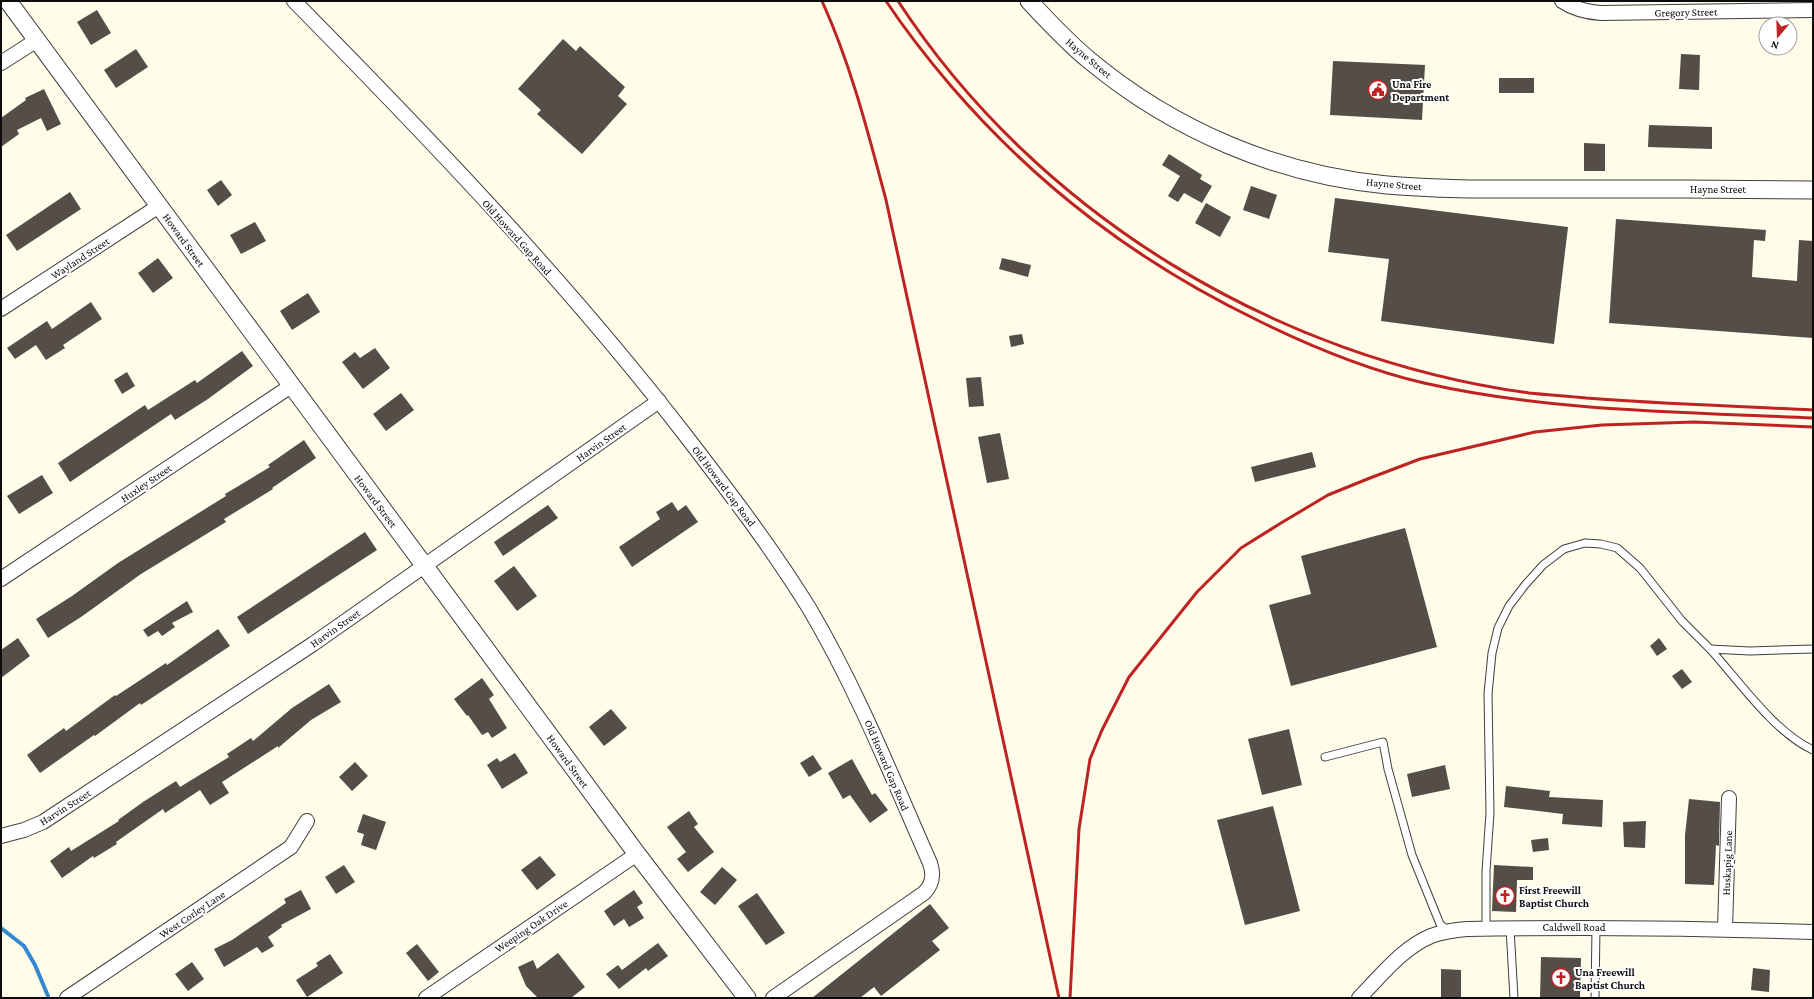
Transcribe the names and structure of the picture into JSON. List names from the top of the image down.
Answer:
{
  "streets": {
    "street": [
      "Gregory Street",
      "Hayne Street",
      "Old Howard Gap Road",
      "Howard Street",
      "Wayland Street",
      "Harvin Street",
      "Huxley Street",
      "Huskapig Lane",
      "West Corley Lane",
      "Weeping Oak Drive",
      "Caldwell Road"
    ]
  },
  "crossings": [
    ["Old Howard Gap Road", "Harvin Street"],
    ["Howard Street", "Wayland Street"],
    ["Howard Street", "Harvin Street"],
    ["Howard Street", "Huxley Street"],
    ["Howard Street", "Weeping Oak Drive"],
    ["Huskapig Lane", "Caldwell Road"]
  ],
  "places": {
    "public building": ["Una Fire Department"],
    "church": ["First Freewill Baptist Church", "Una Freewill Baptist Church"]
  },
  "north": "bottom"
}
